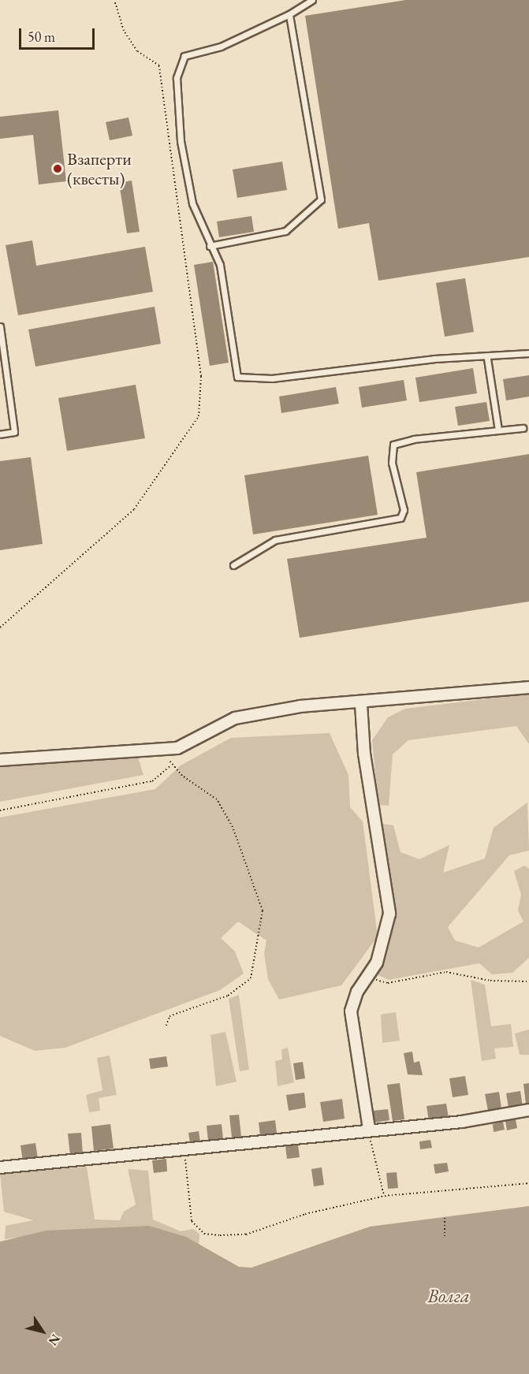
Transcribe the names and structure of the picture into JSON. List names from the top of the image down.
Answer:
{
  "water": ["Волга"],
  "places": ["Взаперти (квесты)"],
  "scale_bar": "50 m",
  "north": "bottom right"
}
